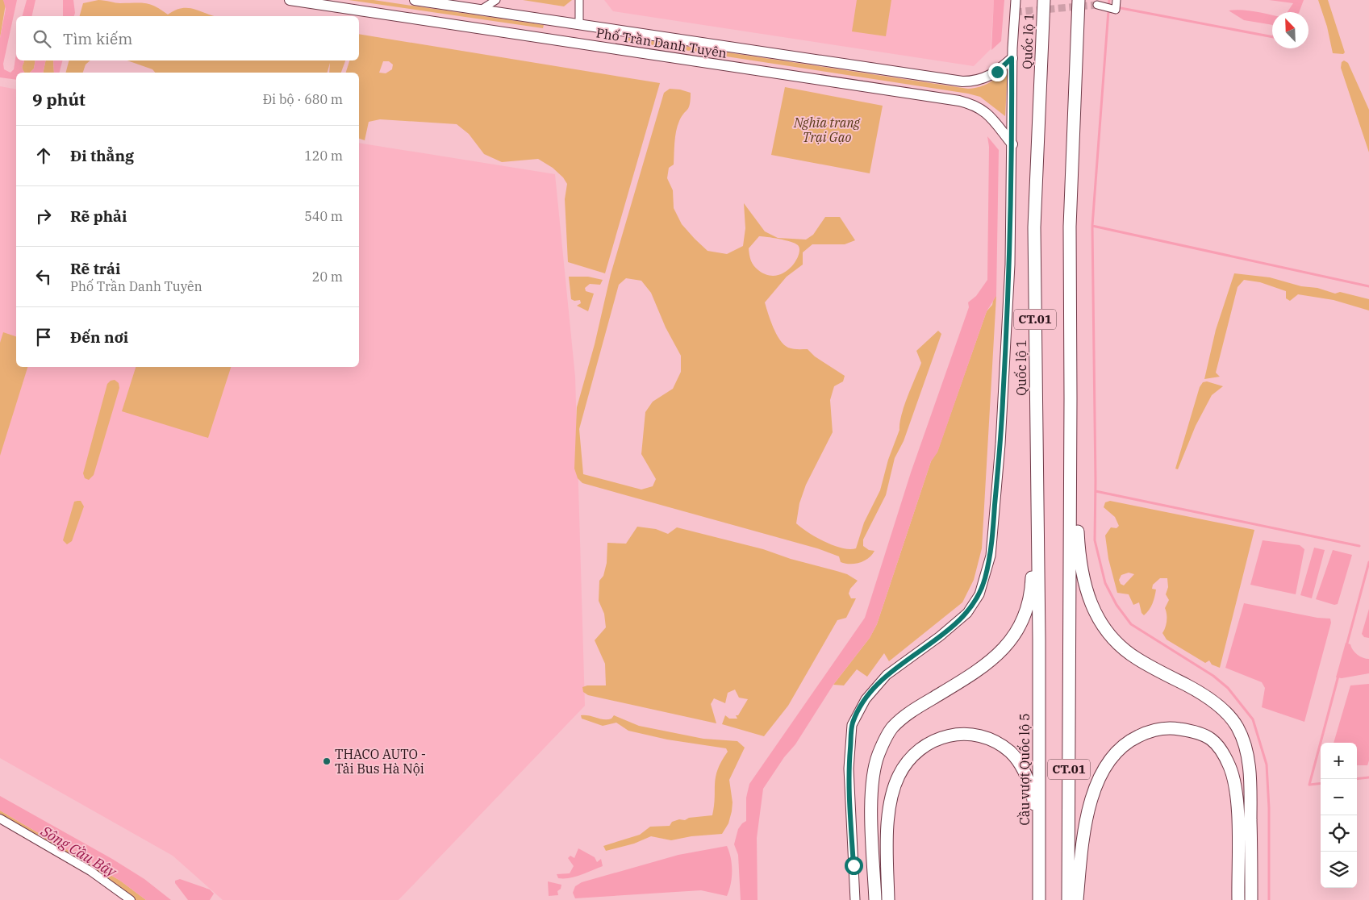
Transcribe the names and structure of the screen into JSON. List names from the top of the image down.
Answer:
{
  "streets": {
    "highway": ["Quốc lộ 1", "CT.01", "Cầu vượt Quốc lộ 5"],
    "main road": ["Phố Trần Danh Tuyên"]
  },
  "crossings": [
    ["Quốc lộ 1", "Cầu vượt Quốc lộ 5"]
  ],
  "water": ["Sông Cầu Bây"],
  "parks": ["Nghĩa trang Trại Gạo"],
  "places": ["THACO AUTO - Tải Bus Hà Nội"],
  "north": "top left",
  "page": {
    "search": "Tìm kiếm",
    "heading": ["9 phút", "Đi bộ · 680 m"],
    "list": [
      ["Đi thẳng", "120 m"],
      ["Rẽ phải", "540 m"],
      ["Rẽ trái", "Phố Trần Danh Tuyên", "20 m"],
      "Đến nơi"
    ],
    "map_buttons": ["+", "−"]
  }
}
